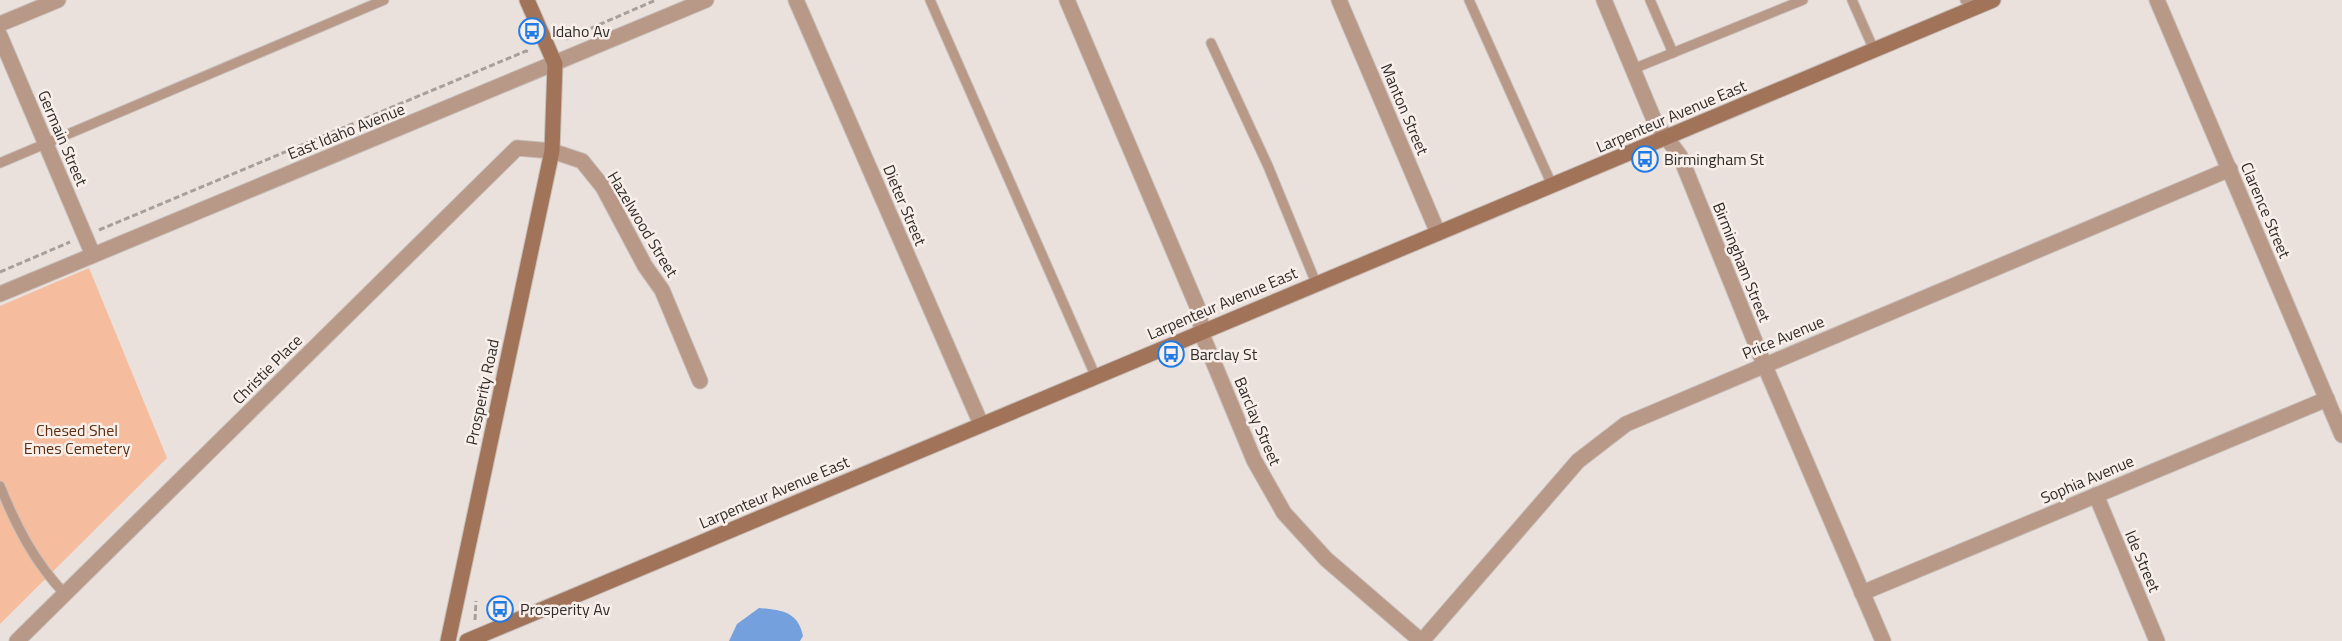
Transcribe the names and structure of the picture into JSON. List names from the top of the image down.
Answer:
{
  "streets": {
    "street": [
      "Manton Street",
      "Larpenteur Avenue East",
      "East Idaho Avenue",
      "Germain Street",
      "Dieter Street",
      "Clarence Street",
      "Hazelwood Street",
      "Birmingham Street",
      "Price Avenue",
      "Christie Place",
      "Prosperity Road",
      "Barclay Street",
      "Sophia Avenue",
      "Ide Street"
    ]
  },
  "crossings": [
    ["Manton Street", "Larpenteur Avenue East"],
    ["Larpenteur Avenue East", "Dieter Street"],
    ["Larpenteur Avenue East", "Birmingham Street"],
    ["Larpenteur Avenue East", "Barclay Street"],
    ["East Idaho Avenue", "Germain Street"],
    ["Clarence Street", "Price Avenue"],
    ["Clarence Street", "Sophia Avenue"],
    ["Hazelwood Street", "Christie Place"],
    ["Hazelwood Street", "Prosperity Road"],
    ["Birmingham Street", "Price Avenue"],
    ["Birmingham Street", "Sophia Avenue"],
    ["Price Avenue", "Barclay Street"],
    ["Christie Place", "Prosperity Road"],
    ["Sophia Avenue", "Ide Street"]
  ],
  "parks": ["Chesed Shel Emes Cemetery"],
  "places": {
    "bus stop": [
      "Idaho Av",
      "Birmingham St",
      "Barclay St",
      "Prosperity Av"
    ]
  }
}
